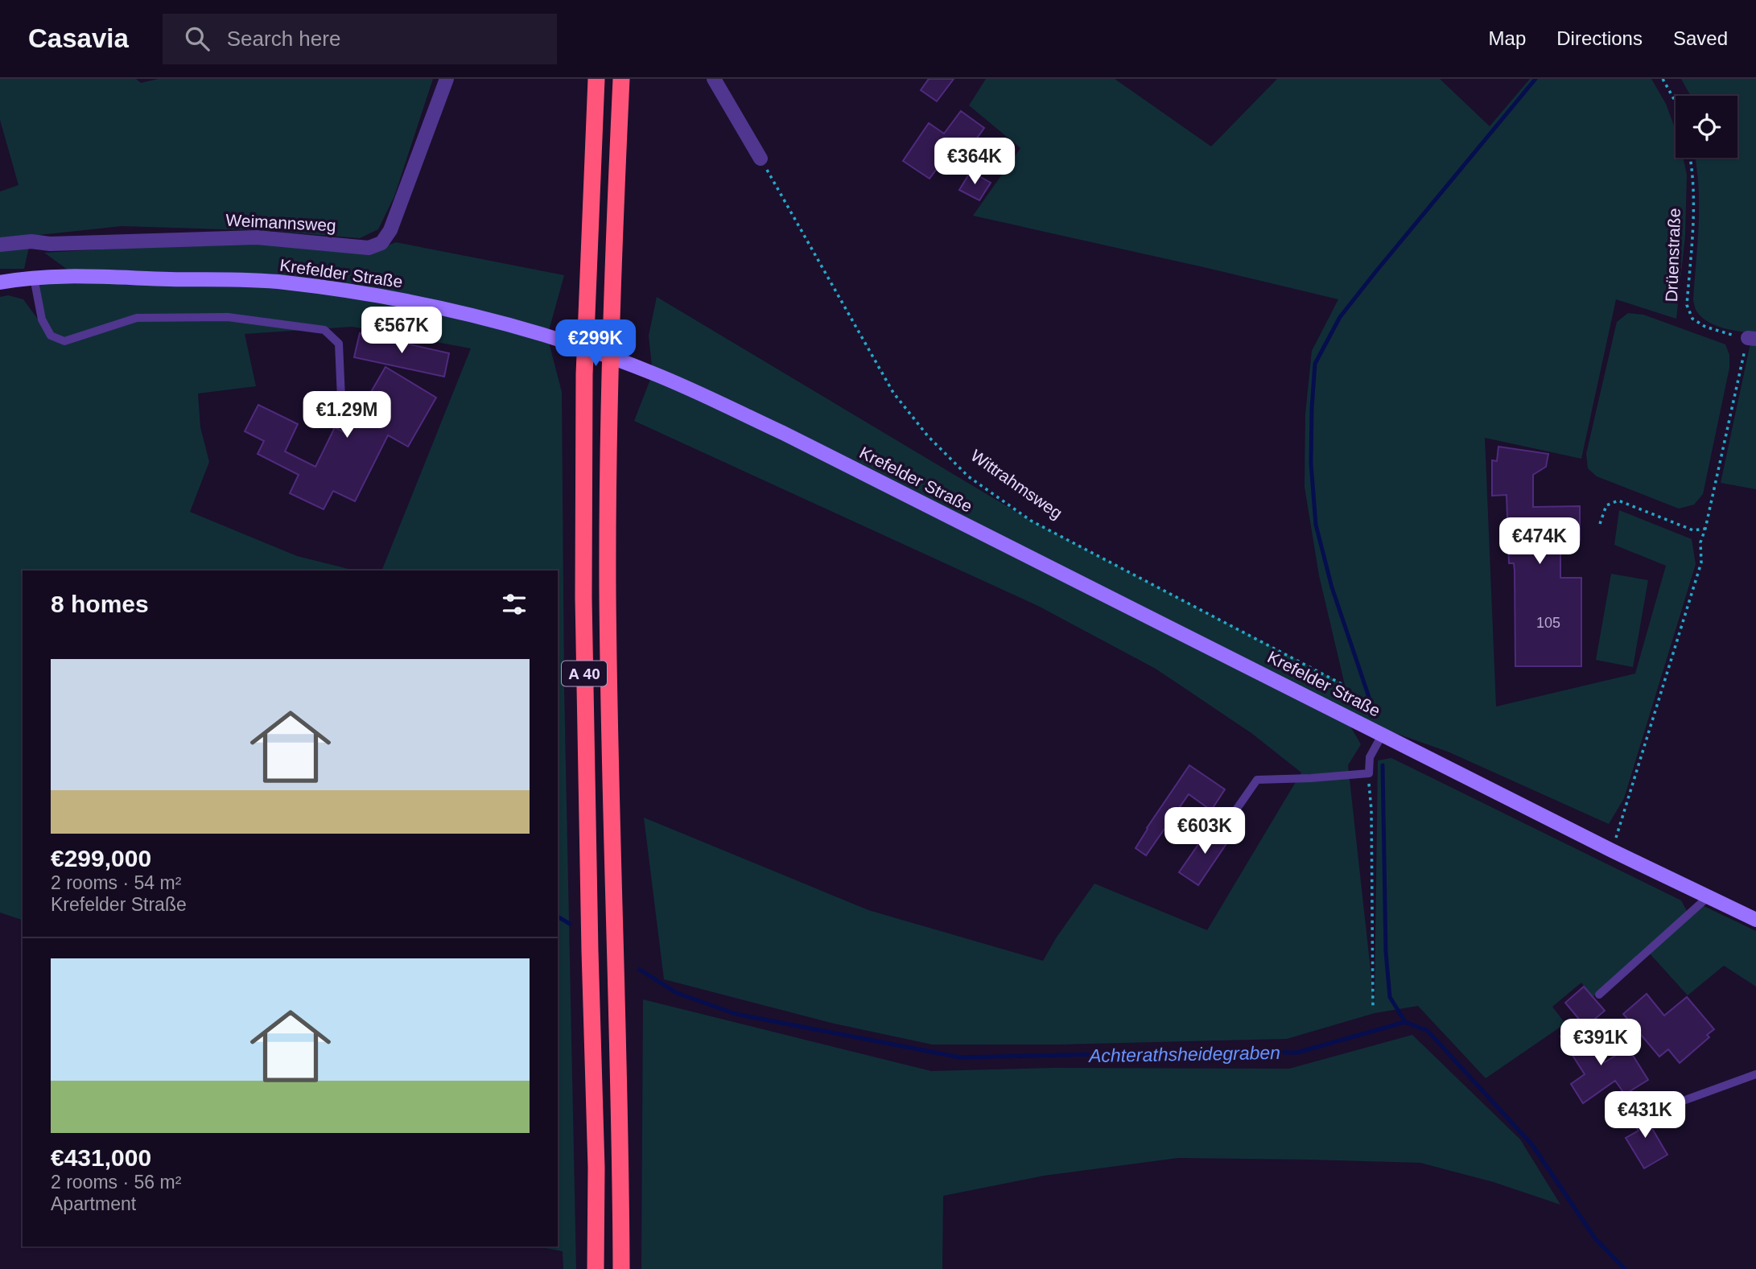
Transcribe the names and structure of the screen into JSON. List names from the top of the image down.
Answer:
{
  "streets": {
    "highway": ["A 40"],
    "main road": ["Krefelder Straße"],
    "street": ["Weimannsweg"],
    "path": ["Drüenstraße", "Wittrahmsweg"]
  },
  "crossings": [
    ["Krefelder Straße", "Wittrahmsweg"]
  ],
  "water": ["Achterathsheidegraben"],
  "house_numbers": ["105"],
  "page": {
    "header": "Casavia",
    "search": "Search here",
    "nav": ["Map", "Directions", "Saved"],
    "price": [
      "€364K",
      "€567K",
      "€299K",
      "€1.29M",
      "€474K",
      "€603K",
      "€391K",
      "€431K"
    ],
    "heading": "8 homes",
    "list": [
      {
        "name": "€299,000",
        "note": "2 rooms · 54 m² · Krefelder Straße"
      },
      {
        "name": "€431,000",
        "note": "2 rooms · 56 m² · Apartment"
      }
    ]
  }
}
